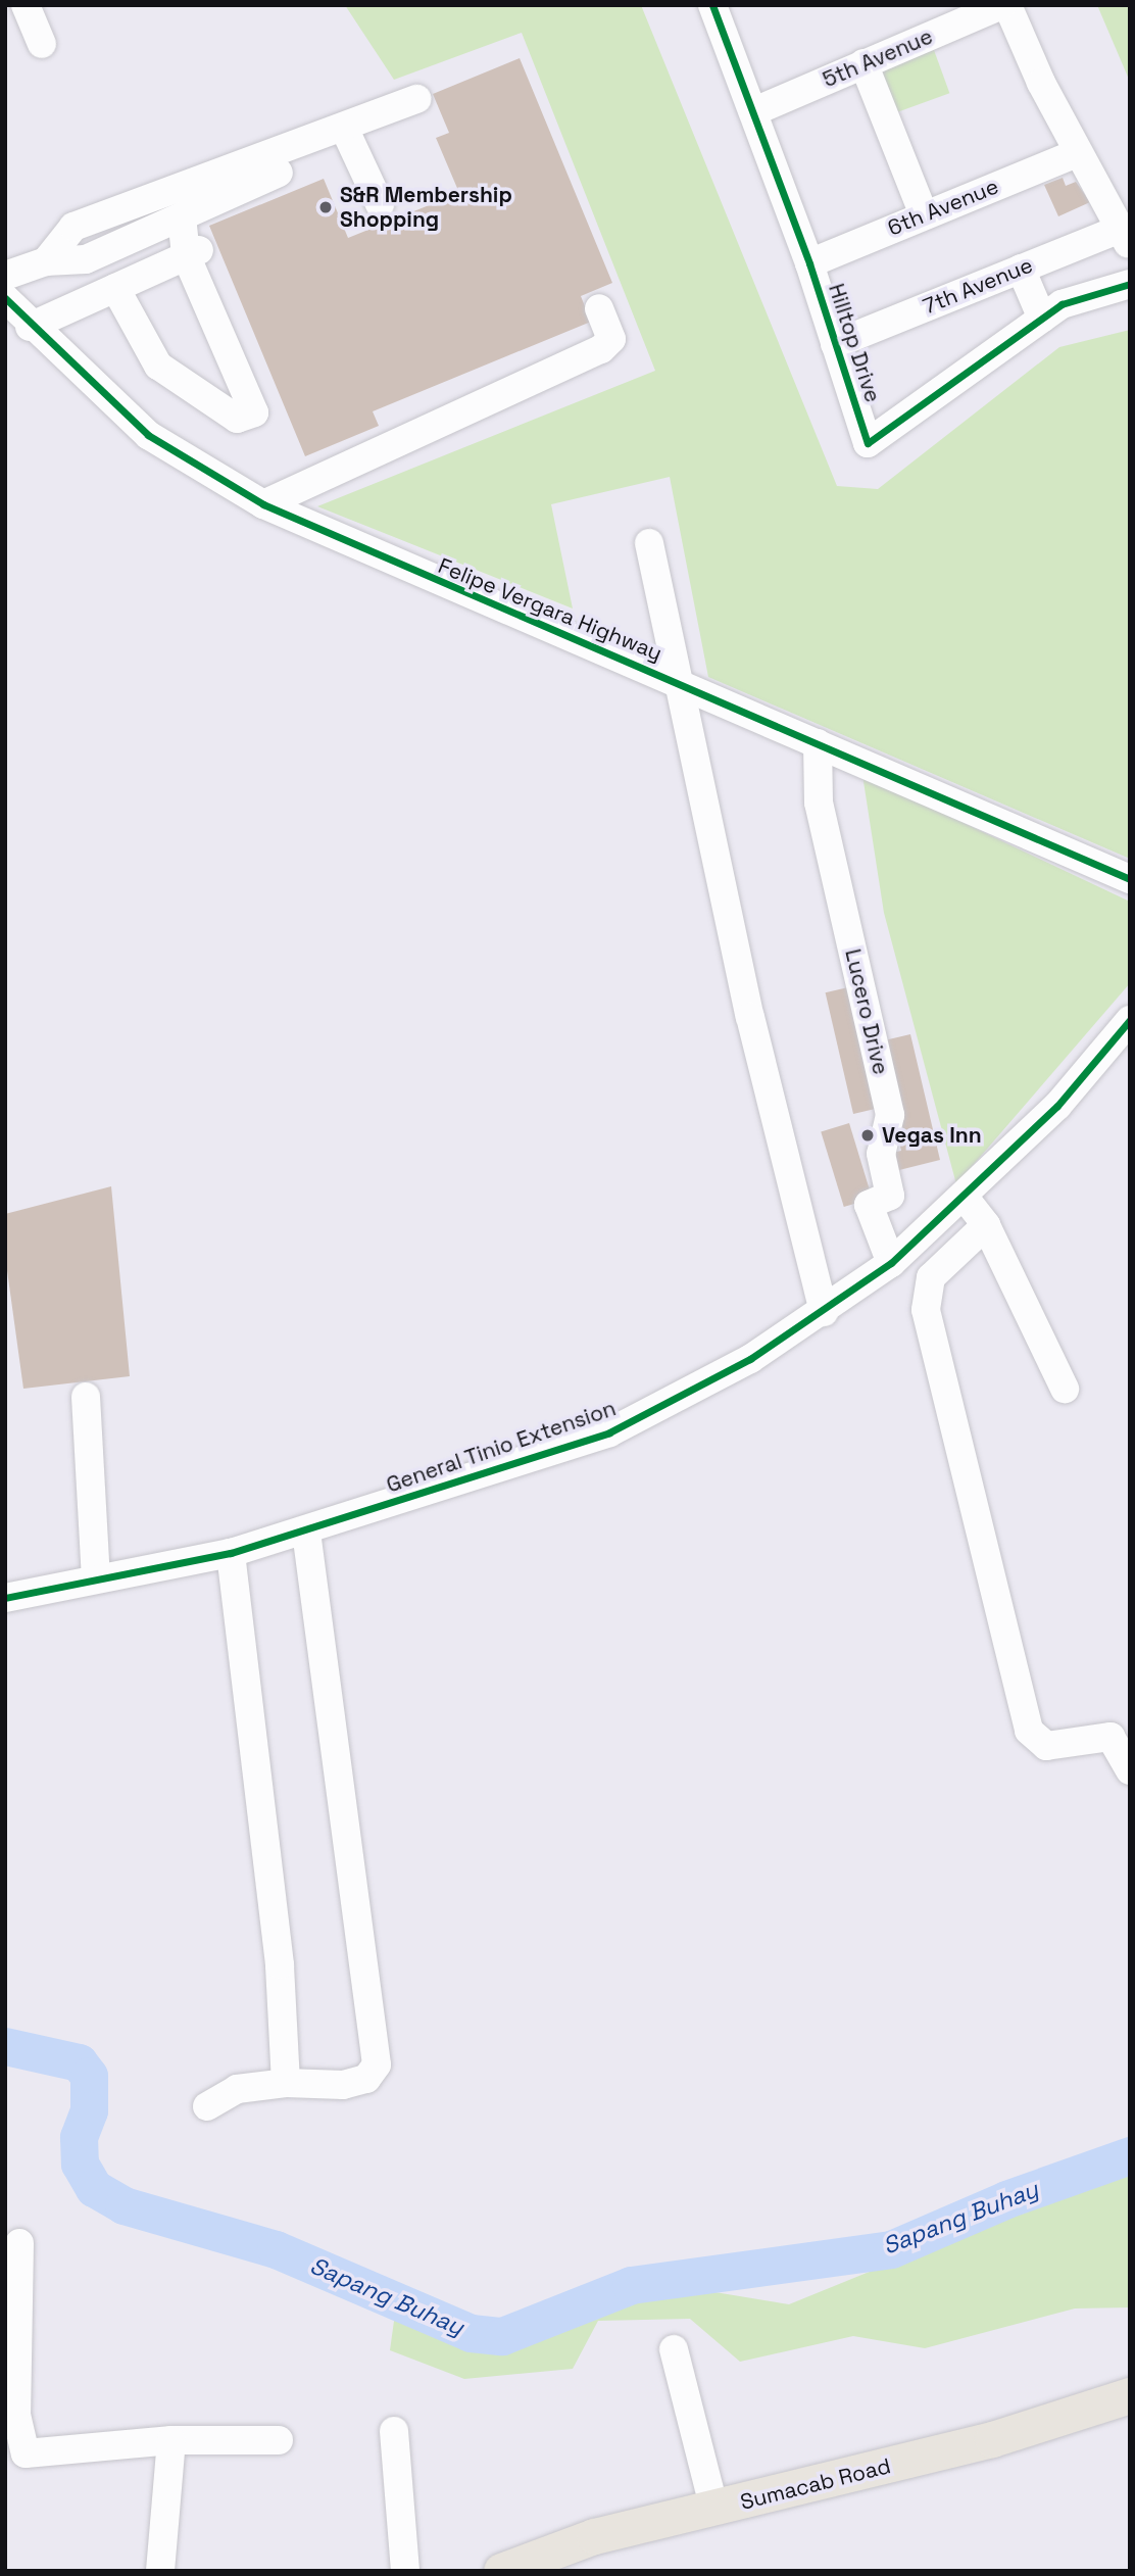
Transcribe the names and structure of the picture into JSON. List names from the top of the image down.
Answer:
{
  "streets": {
    "main road": ["Sumacab Road"],
    "street": [
      "5th Avenue",
      "6th Avenue",
      "7th Avenue",
      "Hilltop Drive",
      "Felipe Vergara Highway",
      "Lucero Drive",
      "General Tinio Extension"
    ]
  },
  "crossings": [
    ["5th Avenue", "Hilltop Drive"],
    ["6th Avenue", "Hilltop Drive"],
    ["7th Avenue", "Hilltop Drive"],
    ["Felipe Vergara Highway", "Lucero Drive"],
    ["Lucero Drive", "General Tinio Extension"]
  ],
  "water": ["Sapang Buhay"],
  "places": ["S&R Membership Shopping", "Vegas Inn"]
}
